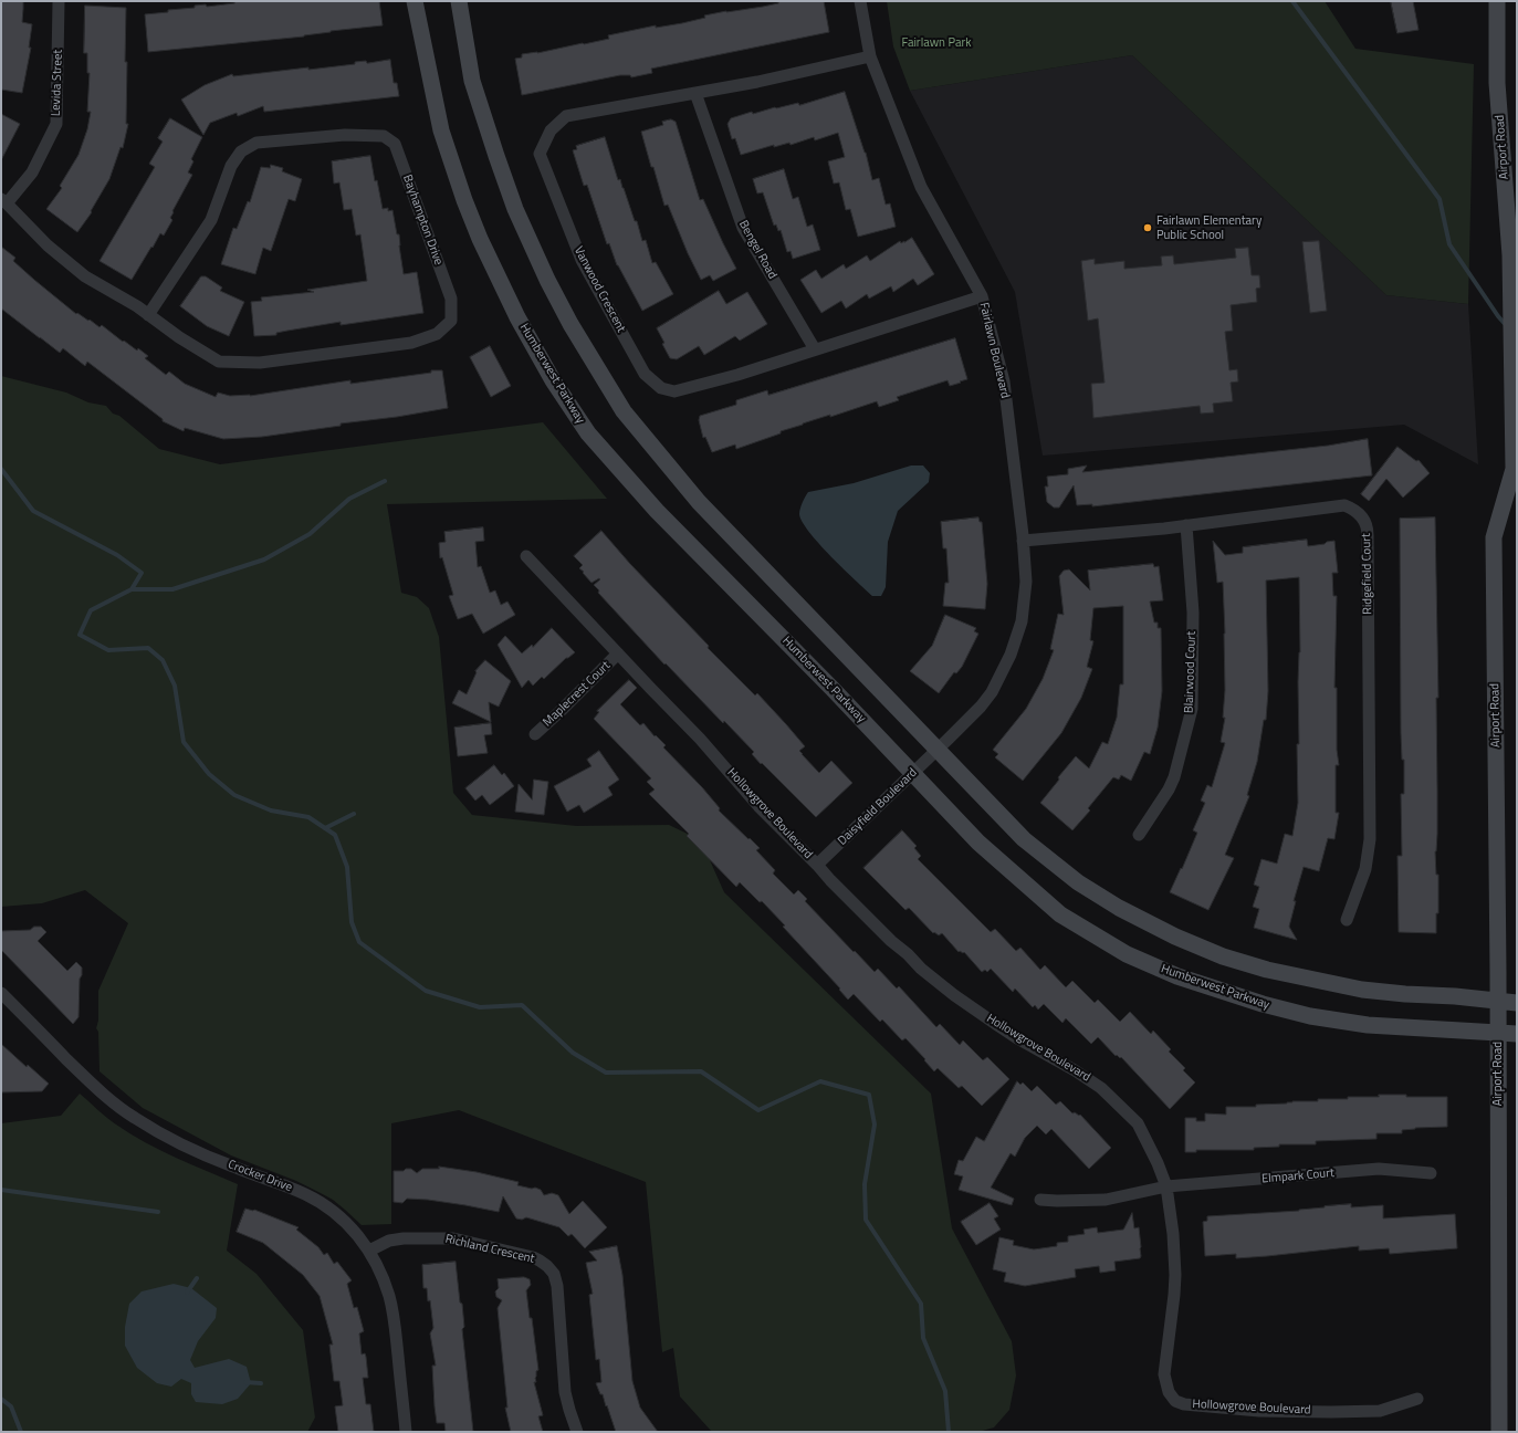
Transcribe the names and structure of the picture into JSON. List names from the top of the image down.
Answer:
{
  "streets": {
    "main road": ["Airport Road", "Humberwest Parkway"],
    "street": [
      "Levida Street",
      "Bayhampton Drive",
      "Bengel Road",
      "Vanwood Crescent",
      "Fairlawn Boulevard",
      "Ridgefield Court",
      "Blairwood Court",
      "Maplecrest Court",
      "Daisyfield Boulevard",
      "Hollowgrove Boulevard",
      "Crocker Drive",
      "Elmpark Court",
      "Richland Crescent"
    ]
  },
  "crossings": [
    ["Levida Street", "Bayhampton Drive"],
    ["Airport Road", "Humberwest Parkway"],
    ["Bengel Road", "Vanwood Crescent"],
    ["Vanwood Crescent", "Fairlawn Boulevard"],
    ["Fairlawn Boulevard", "Ridgefield Court"],
    ["Fairlawn Boulevard", "Daisyfield Boulevard"],
    ["Humberwest Parkway", "Daisyfield Boulevard"],
    ["Ridgefield Court", "Blairwood Court"],
    ["Maplecrest Court", "Hollowgrove Boulevard"],
    ["Daisyfield Boulevard", "Hollowgrove Boulevard"],
    ["Hollowgrove Boulevard", "Elmpark Court"],
    ["Crocker Drive", "Richland Crescent"]
  ],
  "parks": ["Fairlawn Park"],
  "places": ["Fairlawn Elementary Public School"]
}
